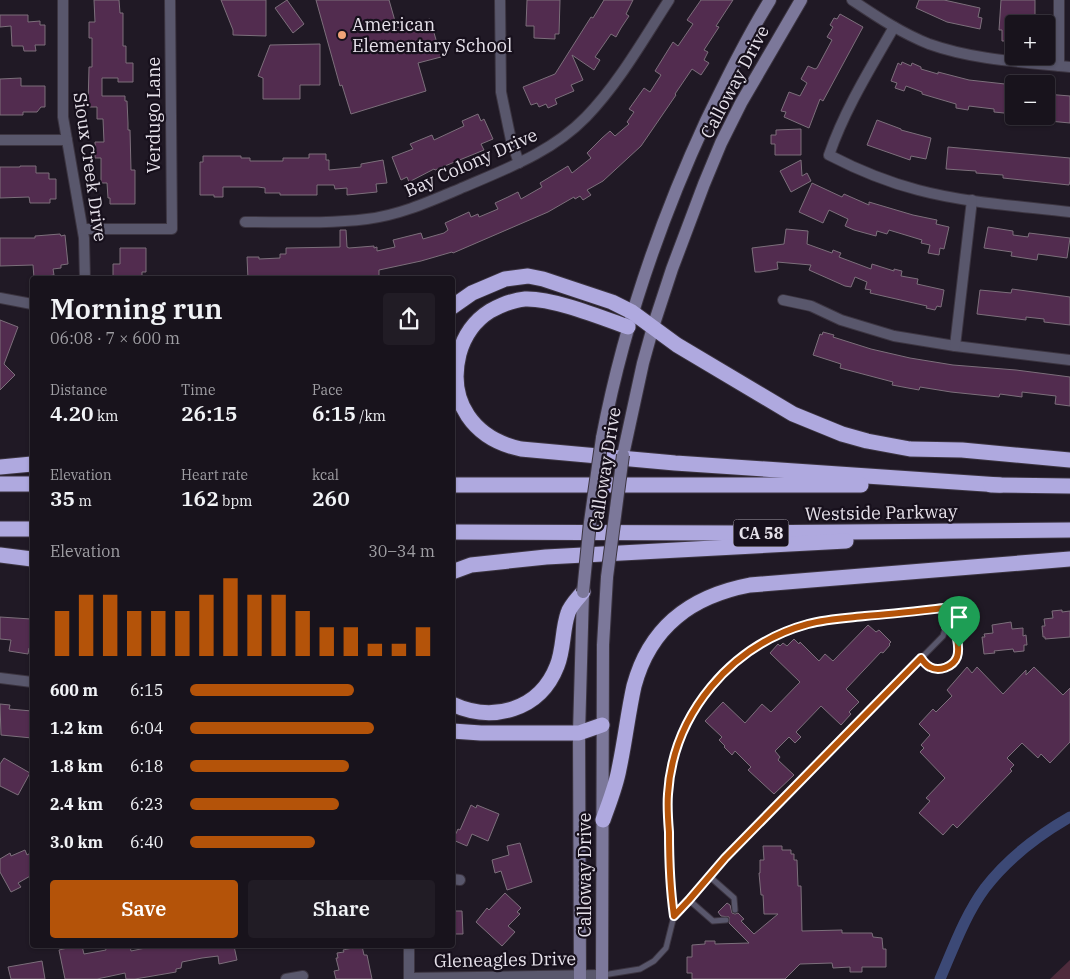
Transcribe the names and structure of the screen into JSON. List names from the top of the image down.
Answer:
{
  "streets": {
    "highway": ["Westside Parkway", "CA 58"],
    "main road": ["Calloway Drive"],
    "street": [
      "Verdugo Lane",
      "Bay Colony Drive",
      "Sioux Creek Drive",
      "Gleneagles Drive"
    ]
  },
  "crossings": [
    ["Calloway Drive", "Gleneagles Drive"],
    ["Verdugo Lane", "Sioux Creek Drive"]
  ],
  "places": ["American Elementary School"],
  "page": {
    "map_buttons": ["+", "−"],
    "heading": ["Morning run", "06:08 · 7 × 600 m"],
    "stats": [
      ["Distance", "4.20 km"],
      ["Time", "26:15"],
      ["Pace", "6:15 /km"],
      ["Elevation", "35 m"],
      ["Heart rate", "162 bpm"],
      ["kcal", "260"]
    ],
    "chart": ["Elevation", "30–34 m"],
    "list": [
      {
        "name": "600 m",
        "note": "6:15"
      },
      {
        "name": "1.2 km",
        "note": "6:04"
      },
      {
        "name": "1.8 km",
        "note": "6:18"
      },
      {
        "name": "2.4 km",
        "note": "6:23"
      },
      {
        "name": "3.0 km",
        "note": "6:40"
      }
    ],
    "buttons": ["Save", "Share"]
  }
}
